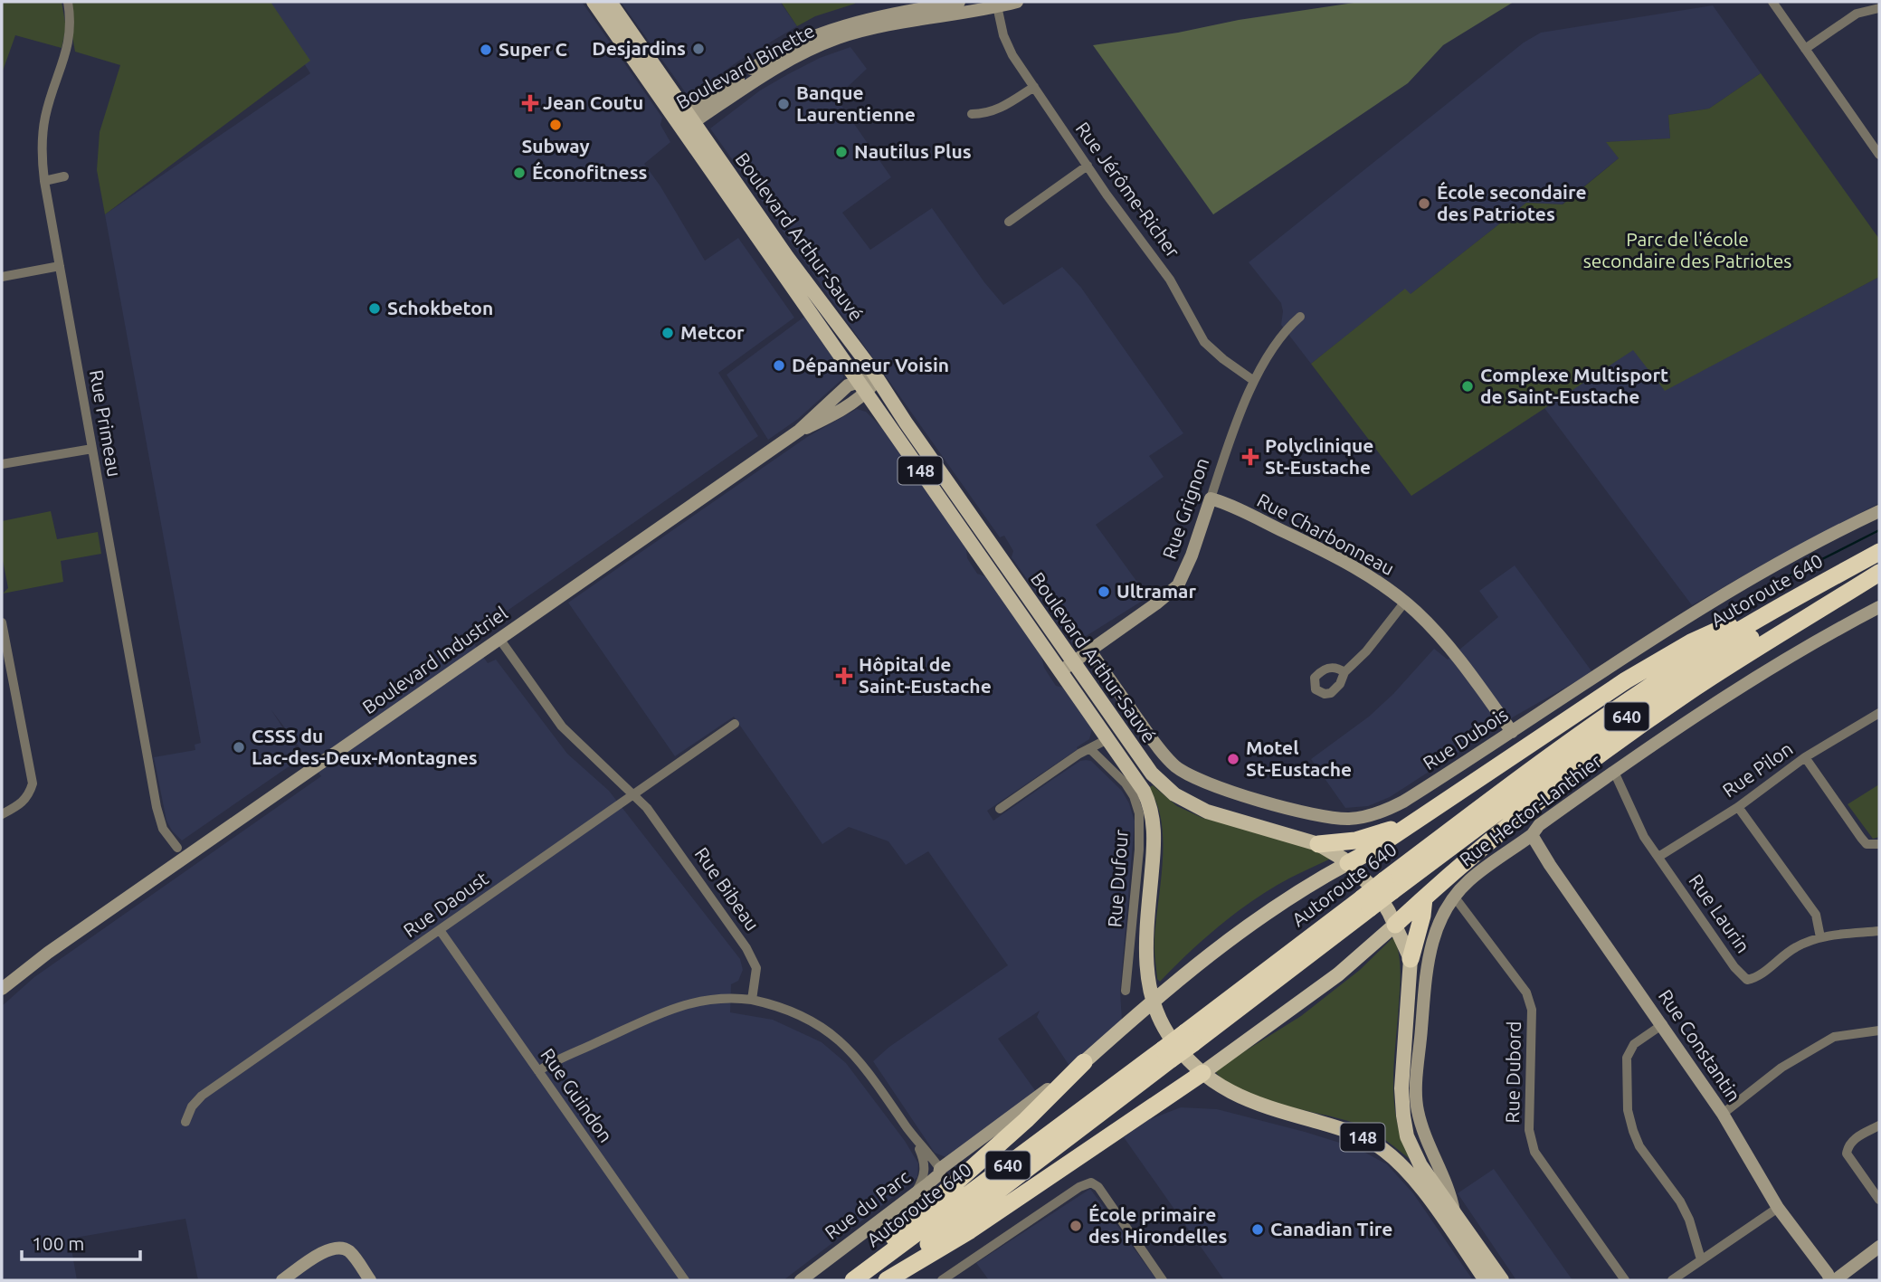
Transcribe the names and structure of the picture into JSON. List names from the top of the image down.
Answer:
{
  "streets": {
    "highway": ["Autoroute 640", "640"],
    "main road": ["Boulevard Arthur-Sauvé", "148"],
    "street": [
      "Boulevard Binette",
      "Rue Jérôme-Richer",
      "Rue Primeau",
      "Rue Grignon",
      "Rue Charbonneau",
      "Boulevard Industriel",
      "Rue Dubois",
      "Rue Pilon",
      "Rue Hector-Lanthier",
      "Rue Dufour",
      "Rue Bibeau",
      "Rue Daoust",
      "Rue Laurin",
      "Rue Constantin",
      "Rue Dubord",
      "Rue Guindon",
      "Rue du Parc"
    ]
  },
  "crossings": [
    ["Boulevard Binette", "Rue Jérôme-Richer"],
    ["Boulevard Binette", "Boulevard Arthur-Sauvé"],
    ["Rue Jérôme-Richer", "Rue Grignon"],
    ["Boulevard Arthur-Sauvé", "Rue Grignon"],
    ["Boulevard Arthur-Sauvé", "Boulevard Industriel"],
    ["Boulevard Arthur-Sauvé", "Rue Hector-Lanthier"],
    ["Rue Grignon", "Rue Charbonneau"],
    ["Rue Grignon", "Rue Dubois"],
    ["Rue Charbonneau", "Rue Dubois"],
    ["Boulevard Industriel", "Rue Bibeau"],
    ["Rue Pilon", "Rue Laurin"],
    ["Rue Hector-Lanthier", "Rue Laurin"],
    ["Rue Hector-Lanthier", "Rue Constantin"],
    ["Rue Hector-Lanthier", "Rue Dubord"],
    ["Rue Bibeau", "Rue Daoust"],
    ["Rue Daoust", "Rue Guindon"]
  ],
  "parks": ["Parc de l'école secondaire des Patriotes"],
  "places": {
    "other": [
      "Desjardins",
      "Super C",
      "Banque Laurentienne",
      "Subway",
      "Nautilus Plus",
      "Éconofitness",
      "École secondaire des Patriotes",
      "Schokbeton",
      "Metcor",
      "Dépanneur Voisin",
      "Complexe Multisport de Saint-Eustache",
      "Ultramar",
      "CSSS du Lac-des-Deux-Montagnes",
      "Motel St-Eustache",
      "École primaire des Hirondelles",
      "Canadian Tire"
    ],
    "health": ["Jean Coutu", "Polyclinique St-Eustache", "Hôpital de Saint-Eustache"]
  },
  "scale_bar": "100 m"
}
